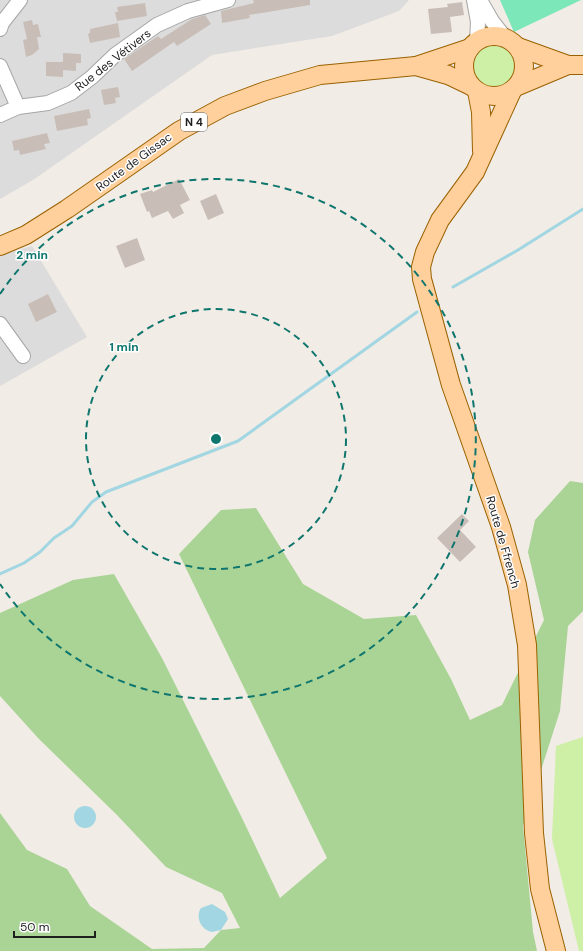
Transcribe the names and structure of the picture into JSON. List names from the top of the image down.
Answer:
{
  "streets": {
    "main road": ["N 4", "Route de Gissac", "Route de Ffrench"],
    "street": ["Rue des Vétivers"]
  },
  "crossings": [
    ["Route de Gissac", "Route de Ffrench"]
  ],
  "scale_bar": "50 m",
  "rings": ["2 min", "1 min"]
}
